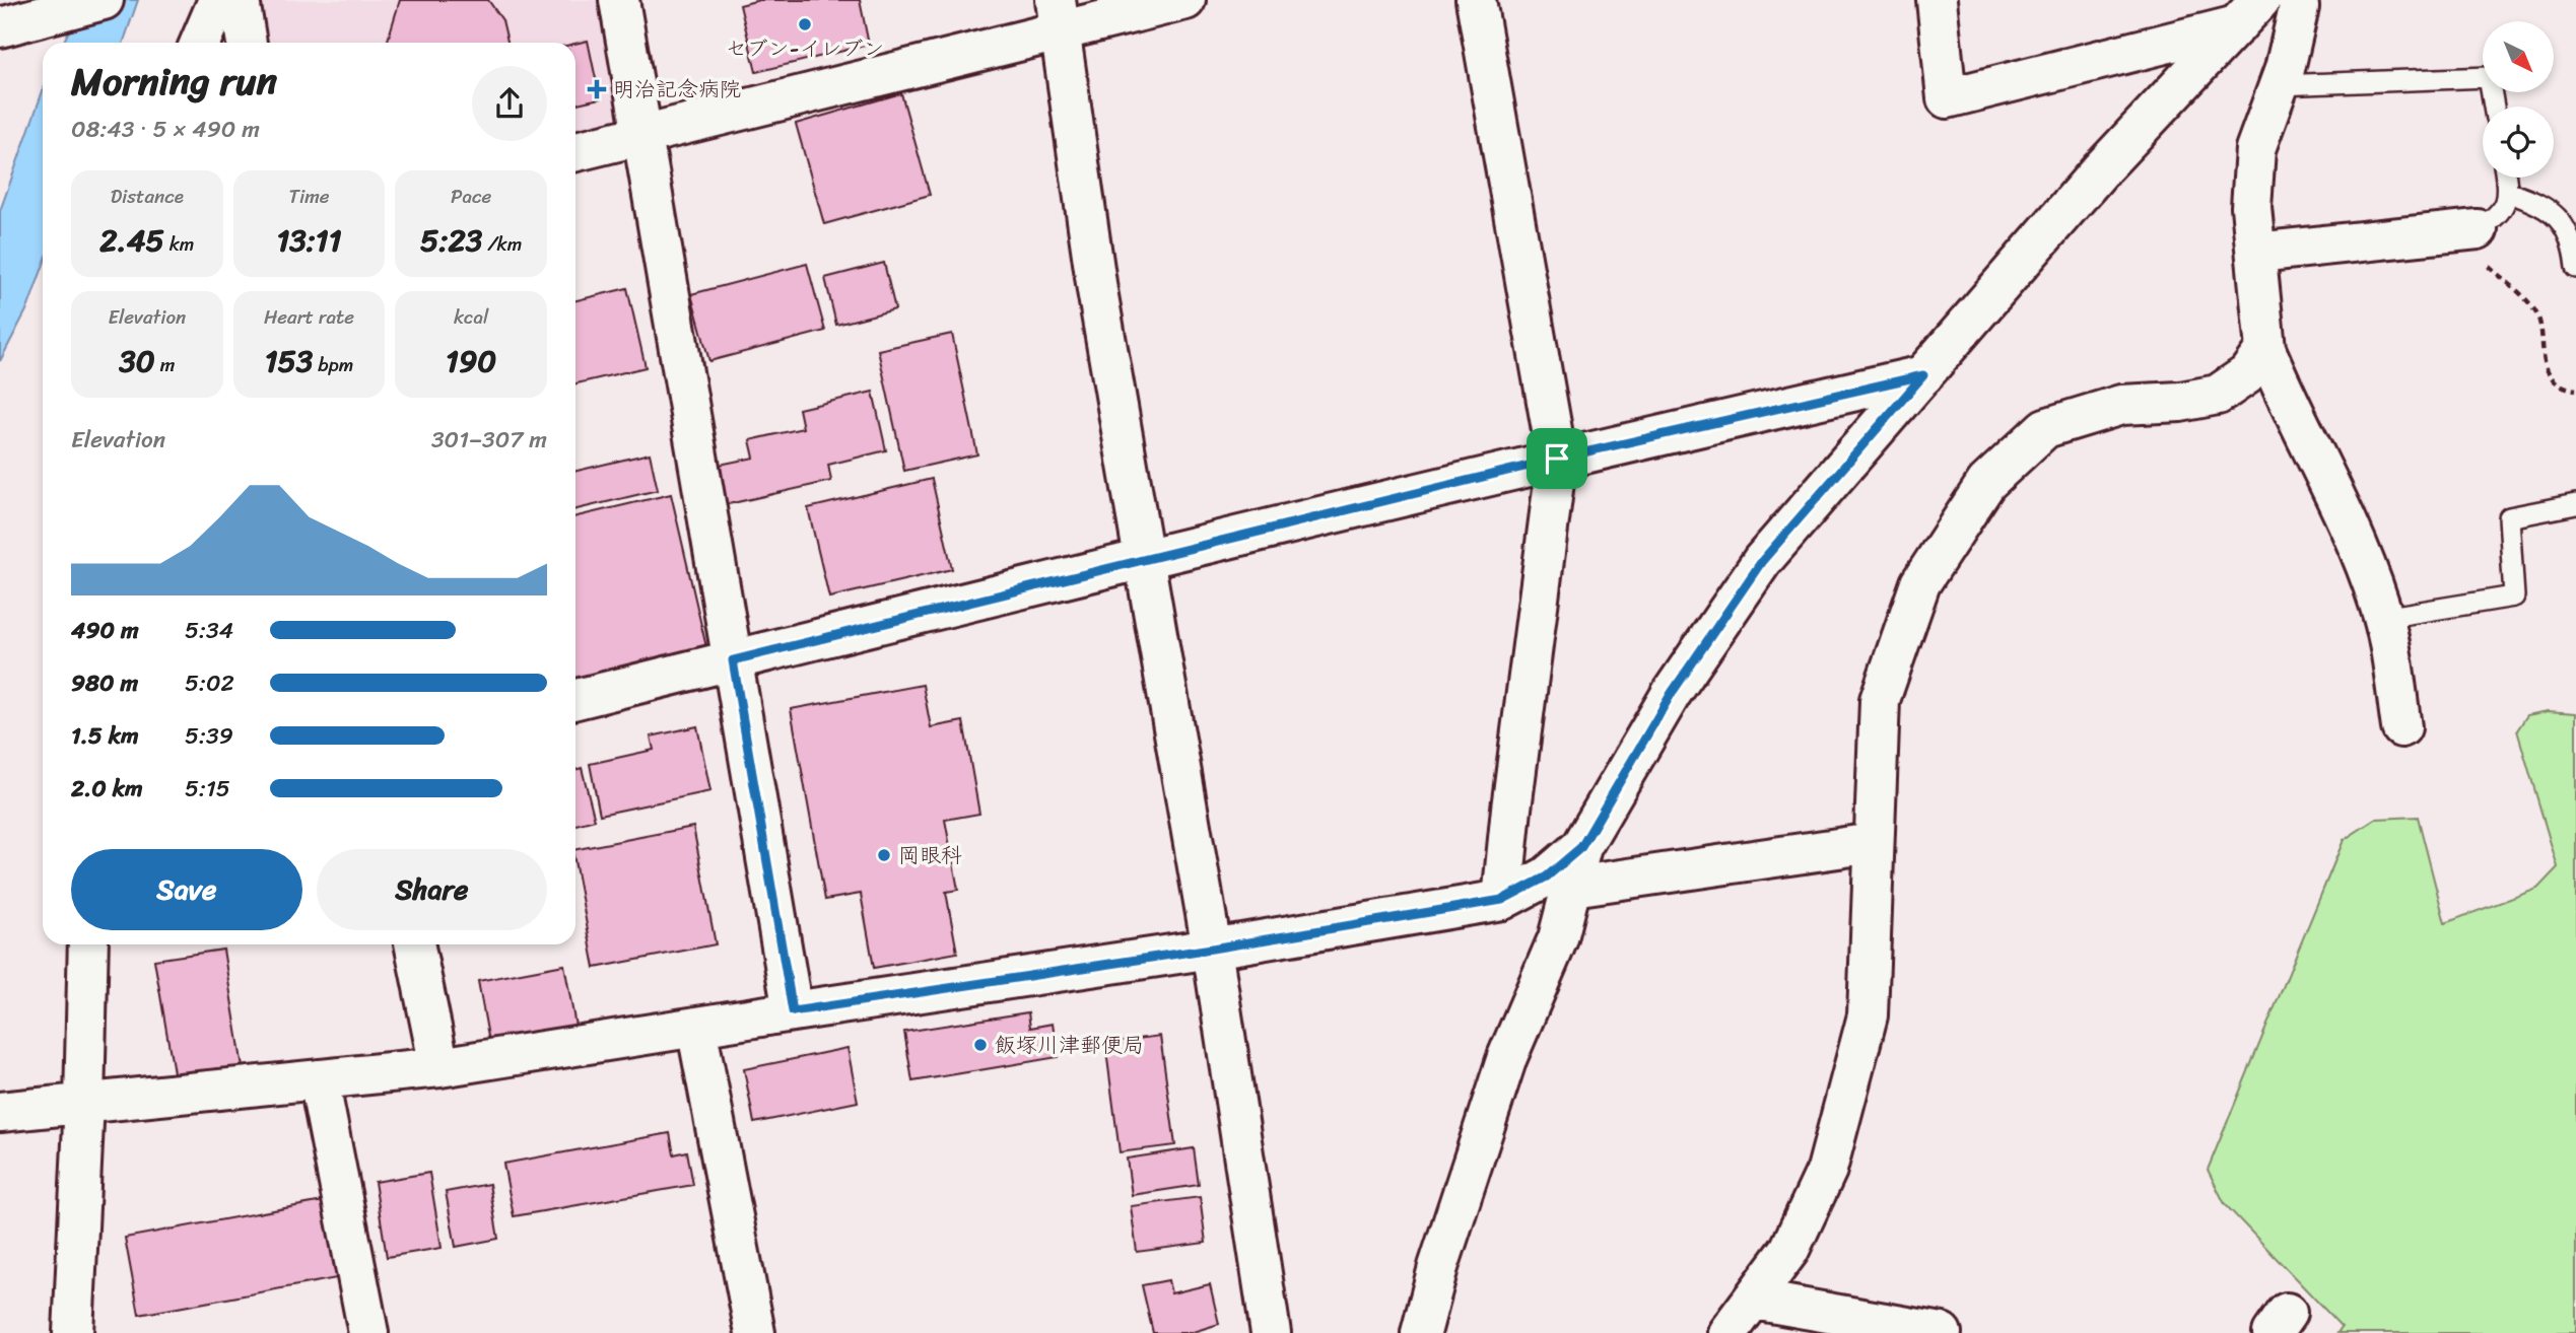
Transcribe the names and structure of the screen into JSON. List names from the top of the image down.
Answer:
{
  "places": {
    "other": ["セブン-イレブン", "岡眼科", "飯塚川津郵便局"],
    "health": ["明治記念病院"]
  },
  "north": "bottom right",
  "page": {
    "heading": ["Morning run", "08:43 · 5 × 490 m"],
    "stats": [
      ["Distance", "2.45 km"],
      ["Time", "13:11"],
      ["Pace", "5:23 /km"],
      ["Elevation", "30 m"],
      ["Heart rate", "153 bpm"],
      ["kcal", "190"]
    ],
    "chart": ["Elevation", "301–307 m"],
    "list": [
      {
        "name": "490 m",
        "note": "5:34"
      },
      {
        "name": "980 m",
        "note": "5:02"
      },
      {
        "name": "1.5 km",
        "note": "5:39"
      },
      {
        "name": "2.0 km",
        "note": "5:15"
      }
    ],
    "buttons": ["Save", "Share"]
  }
}
